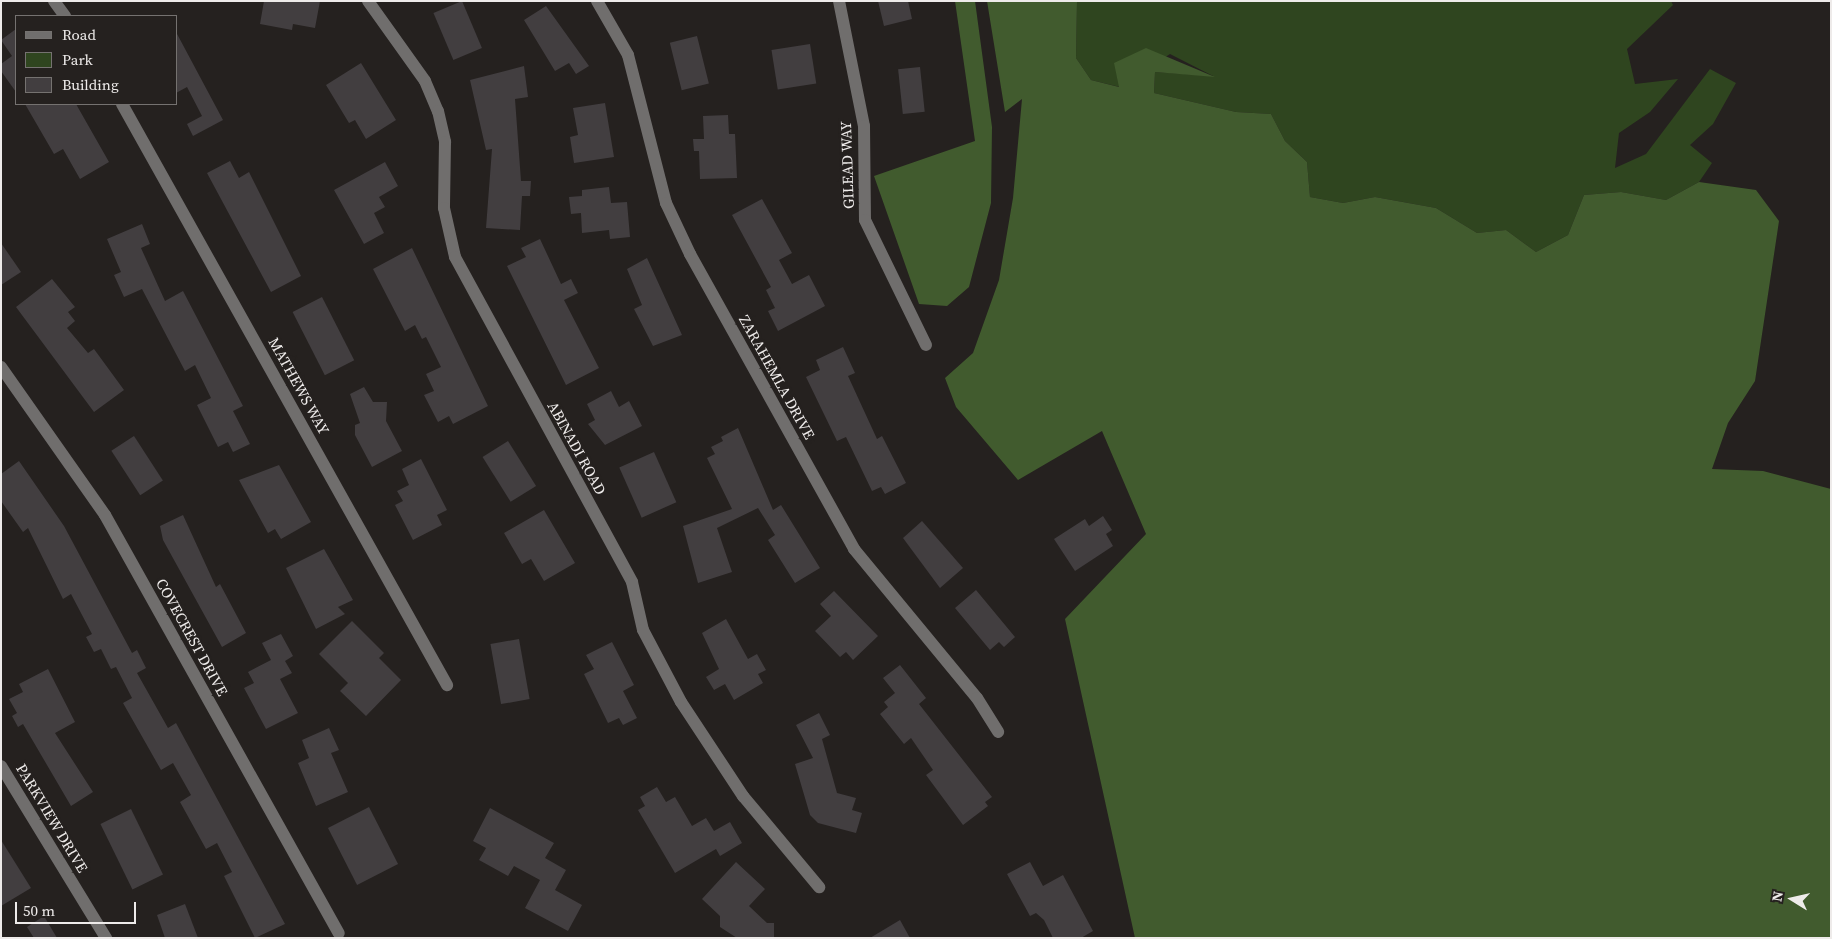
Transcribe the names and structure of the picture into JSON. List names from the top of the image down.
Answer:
{
  "streets": {
    "street": [
      "GILEAD WAY",
      "ZARAHEMLA DRIVE",
      "MATHEWS WAY",
      "ABINADI ROAD",
      "COVECREST DRIVE",
      "PARKVIEW DRIVE"
    ]
  },
  "legend": ["Road", "Park", "Building"],
  "scale_bar": "50 m",
  "north": "left"
}
